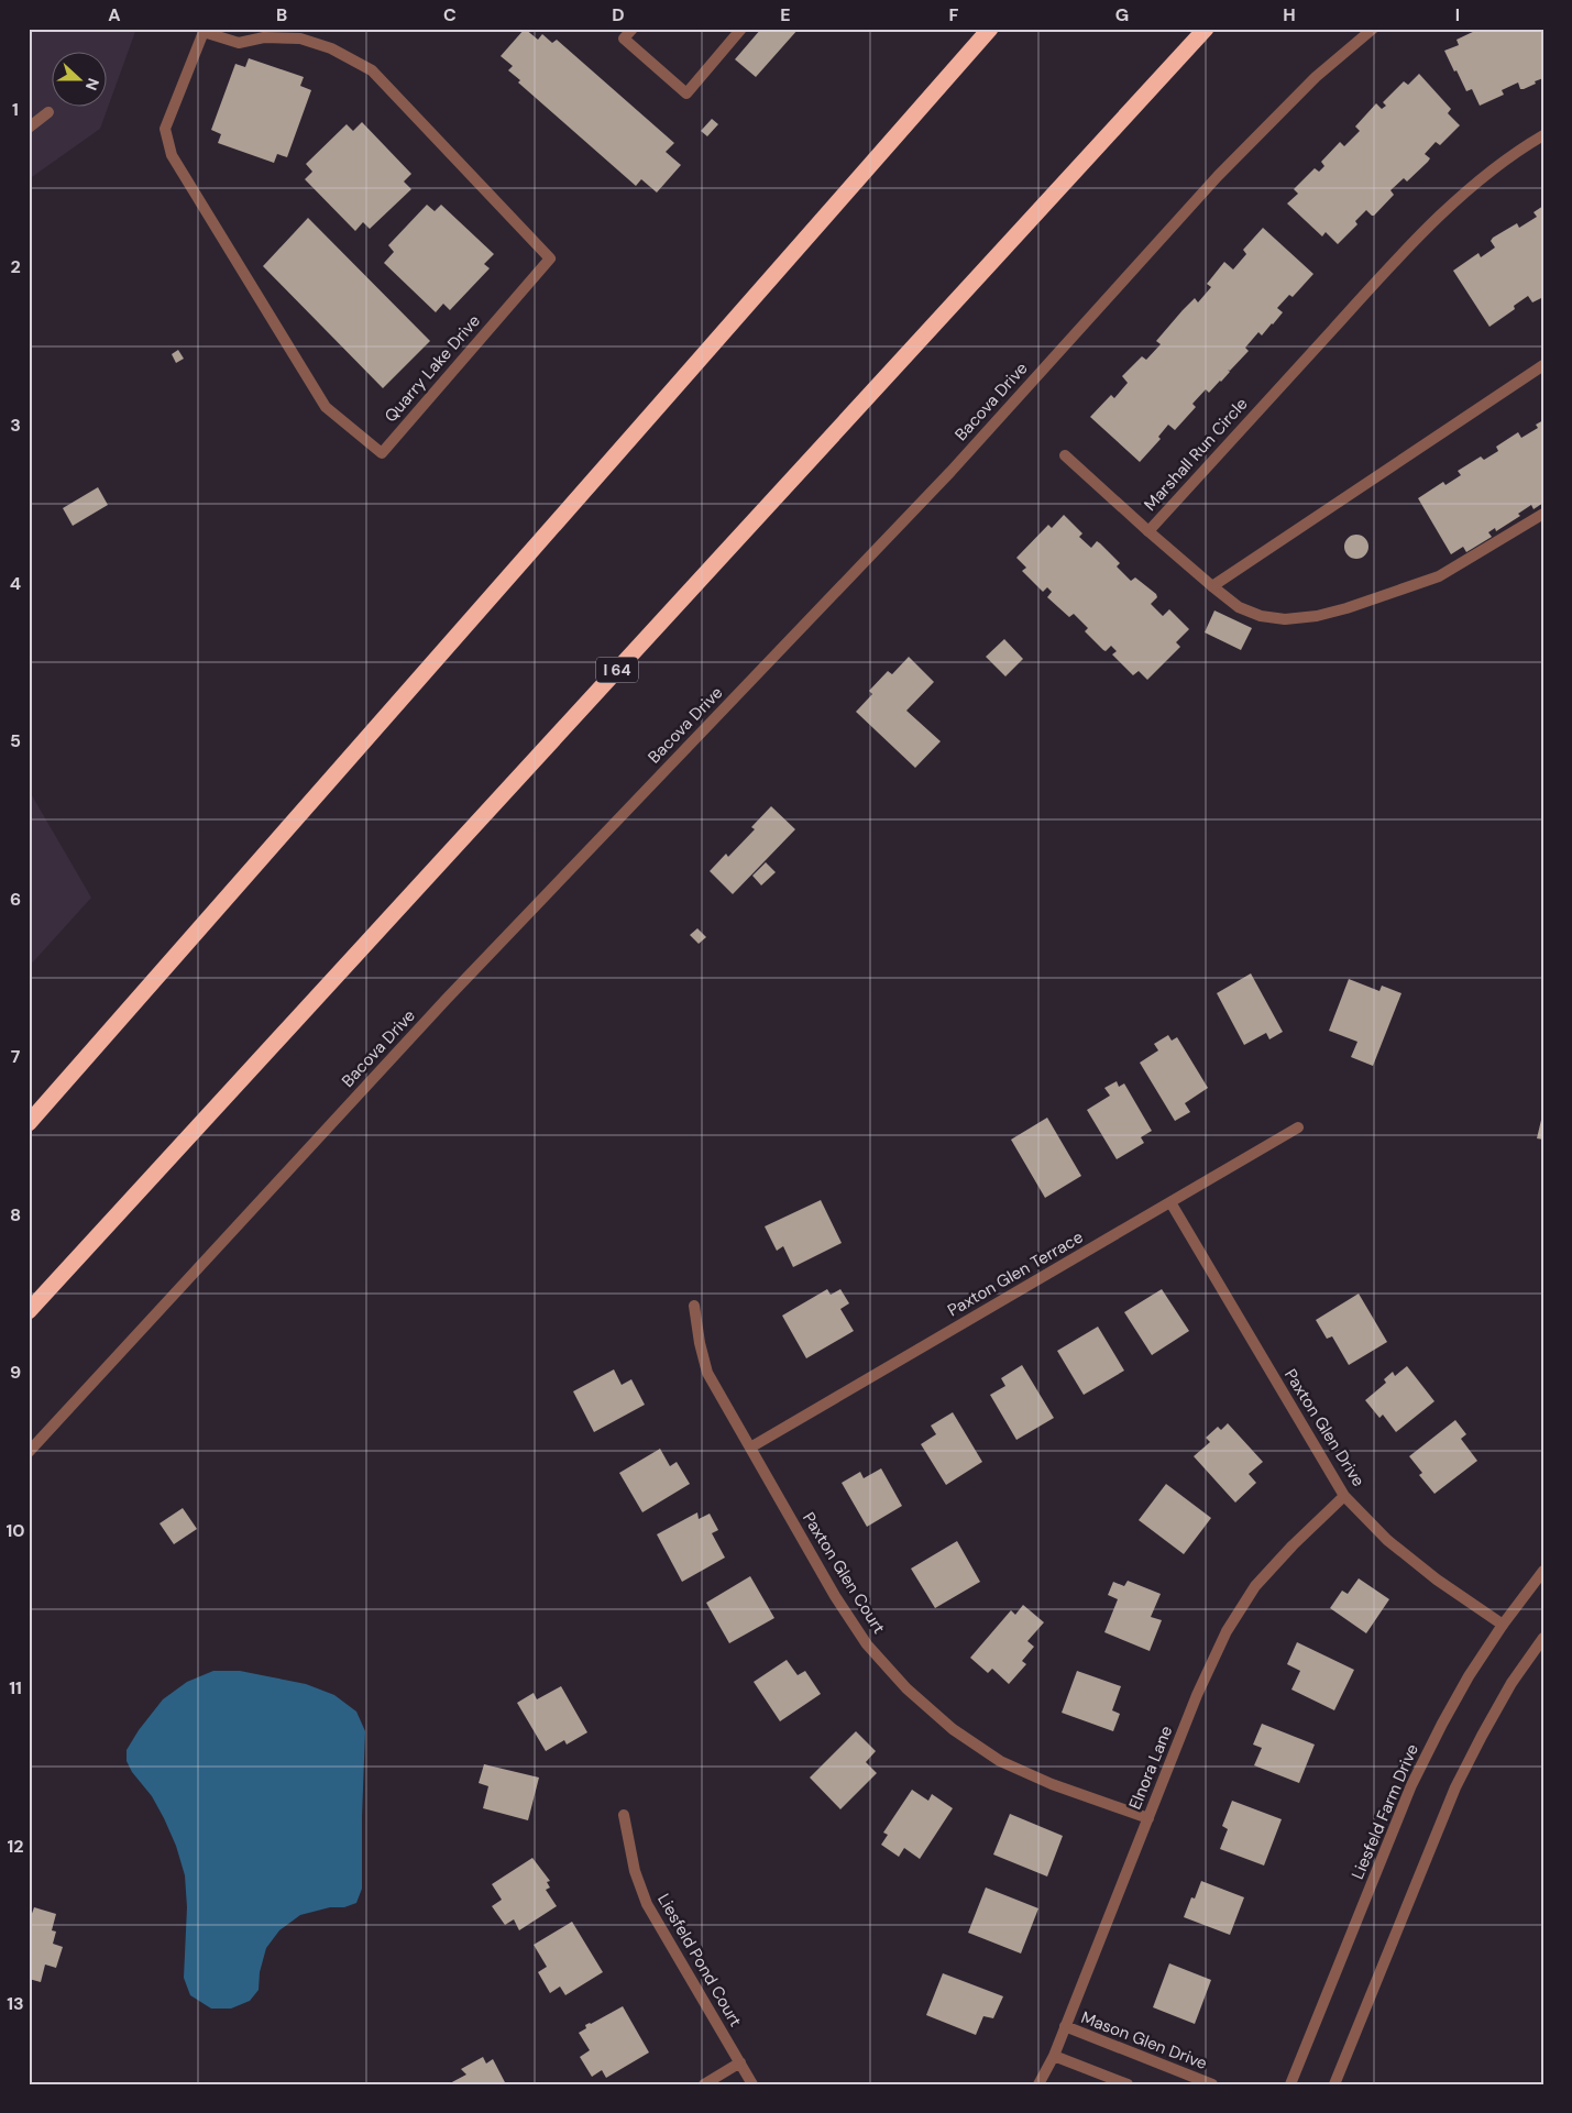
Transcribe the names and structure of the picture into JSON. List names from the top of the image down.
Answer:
{
  "streets": {
    "highway": ["I 64"],
    "street": [
      "Quarry Lake Drive",
      "Bacova Drive",
      "Marshall Run Circle",
      "Paxton Glen Terrace",
      "Paxton Glen Drive",
      "Paxton Glen Court",
      "Elnora Lane",
      "Liesfeld Farm Drive",
      "Liesfeld Pond Court",
      "Mason Glen Drive"
    ]
  },
  "crossings": [
    ["Paxton Glen Terrace", "Paxton Glen Drive"],
    ["Paxton Glen Terrace", "Paxton Glen Court"],
    ["Paxton Glen Drive", "Elnora Lane"],
    ["Paxton Glen Drive", "Liesfeld Farm Drive"],
    ["Paxton Glen Court", "Elnora Lane"],
    ["Elnora Lane", "Mason Glen Drive"]
  ],
  "north": "right",
  "grid": {
    "columns": [
      "A",
      "B",
      "C",
      "D",
      "E",
      "F",
      "G",
      "H",
      "I"
    ],
    "rows": [
      "1",
      "2",
      "3",
      "4",
      "5",
      "6",
      "7",
      "8",
      "9",
      "10",
      "11",
      "12",
      "13"
    ]
  }
}
